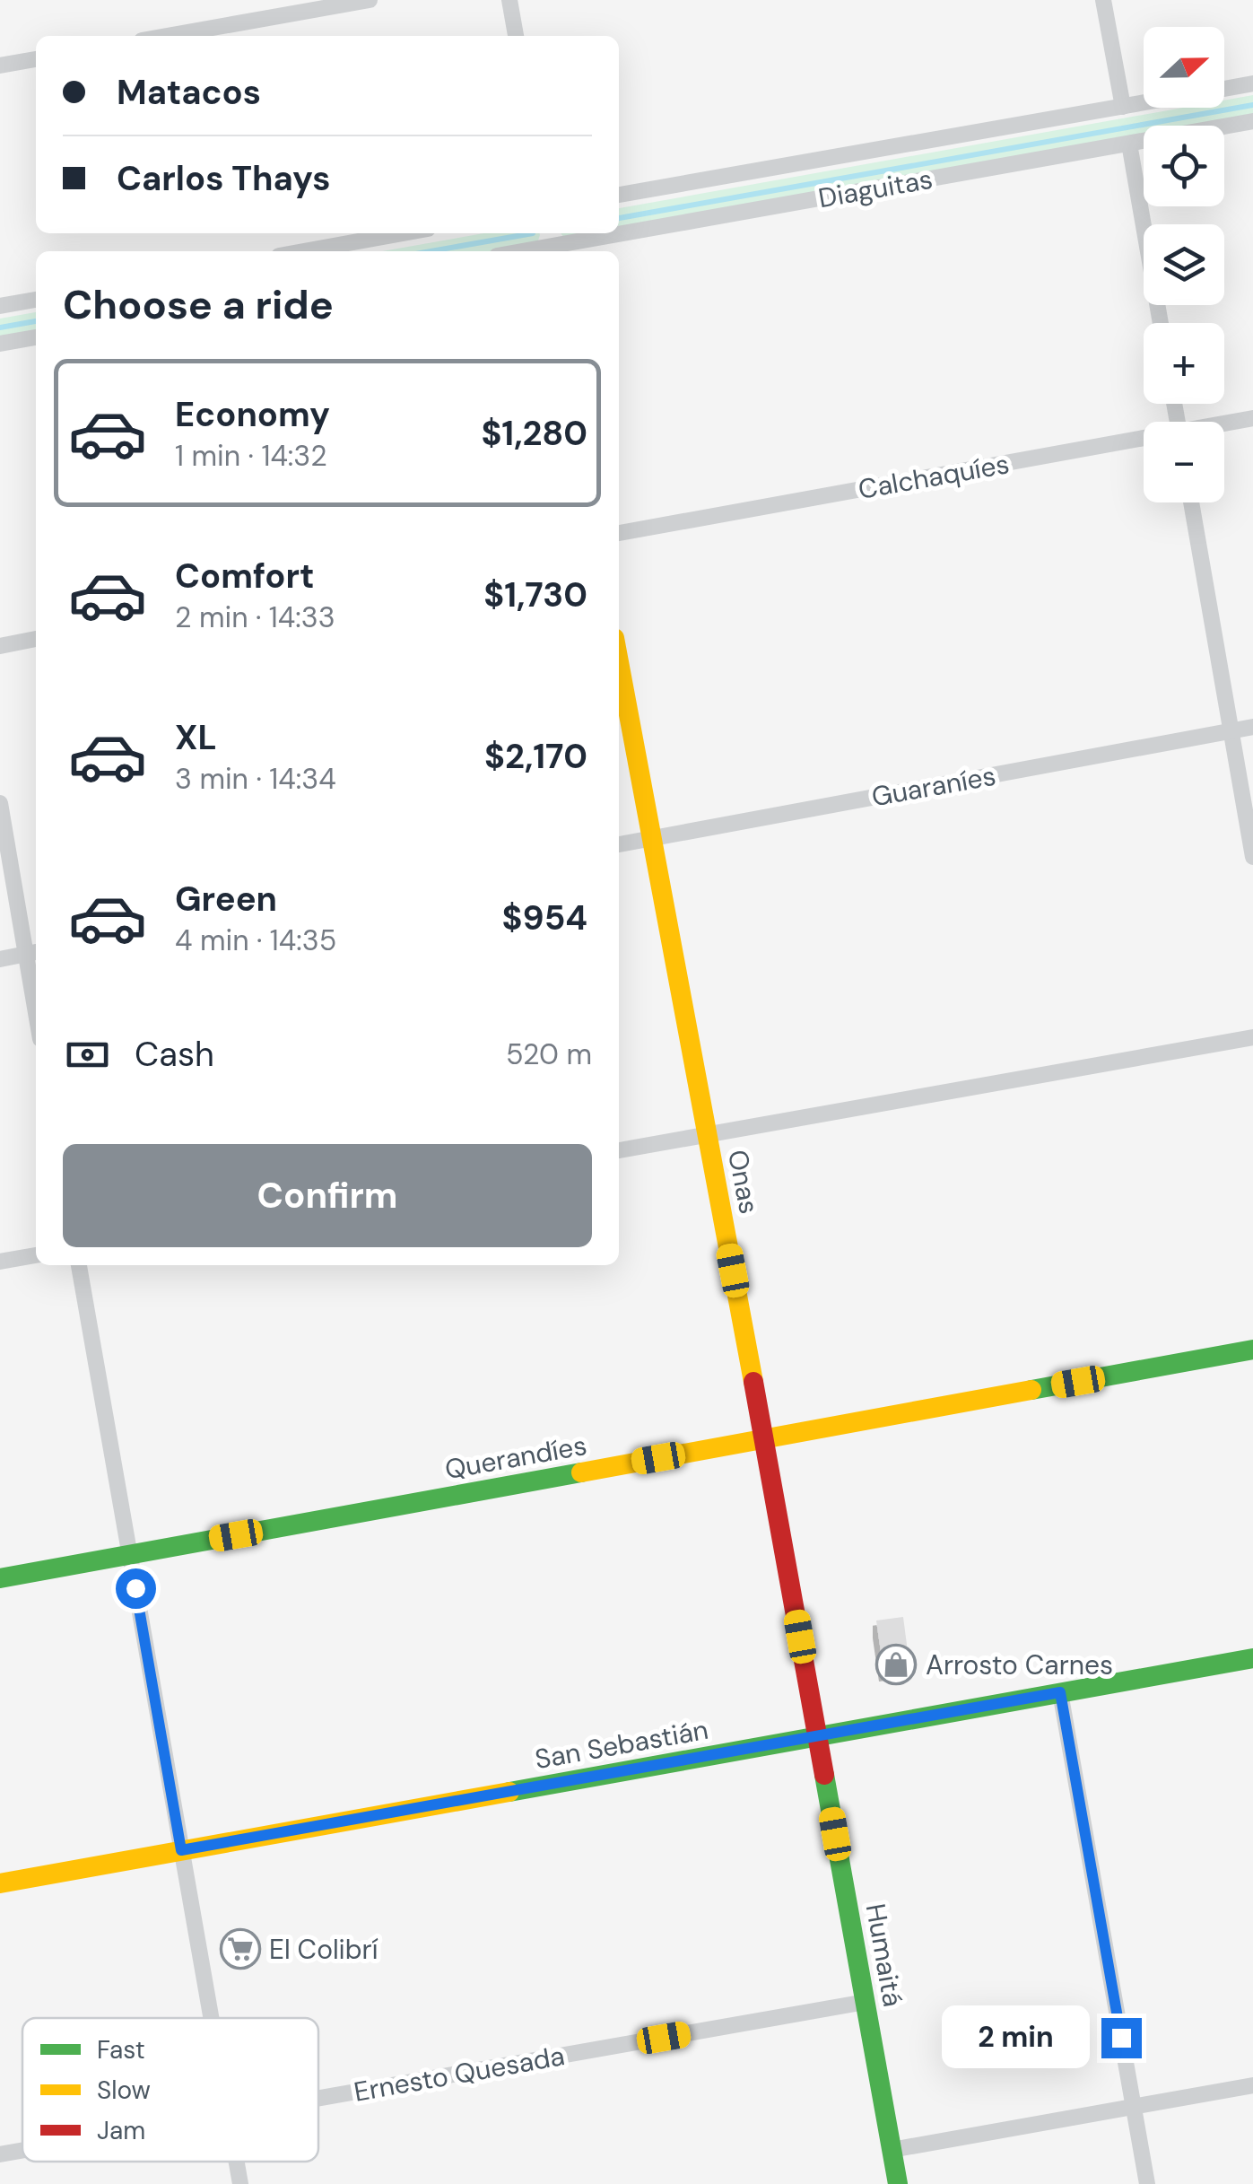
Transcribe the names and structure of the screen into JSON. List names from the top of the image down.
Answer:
{
  "streets": {
    "street": [
      "Diaguitas",
      "Calchaquíes",
      "Guaraníes",
      "Onas",
      "Querandíes",
      "San Sebastián",
      "Humaitá",
      "Ernesto Quesada"
    ]
  },
  "crossings": [
    ["Guaraníes", "Onas"],
    ["Onas", "Querandíes"],
    ["Onas", "San Sebastián"],
    ["Onas", "Humaitá"],
    ["San Sebastián", "Humaitá"],
    ["Humaitá", "Ernesto Quesada"]
  ],
  "places": {
    "shop": ["Arrosto Carnes"],
    "supermarket": ["El Colibrí"]
  },
  "legend": ["Fast", "Slow", "Jam"],
  "north": "right",
  "page": {
    "map_buttons": ["+", "−"],
    "banner": ["Matacos", "Carlos Thays"],
    "heading": "Choose a ride",
    "list": [
      {
        "name": "Economy",
        "note": "1 min · 14:32",
        "value": "$1,280"
      },
      {
        "name": "Comfort",
        "note": "2 min · 14:33",
        "value": "$1,730"
      },
      {
        "name": "XL",
        "note": "3 min · 14:34",
        "value": "$2,170"
      },
      {
        "name": "Green",
        "note": "4 min · 14:35",
        "value": "$954"
      }
    ],
    "pay": ["Cash", "520 m"],
    "buttons": "Confirm",
    "bubble": "2 min"
  }
}
